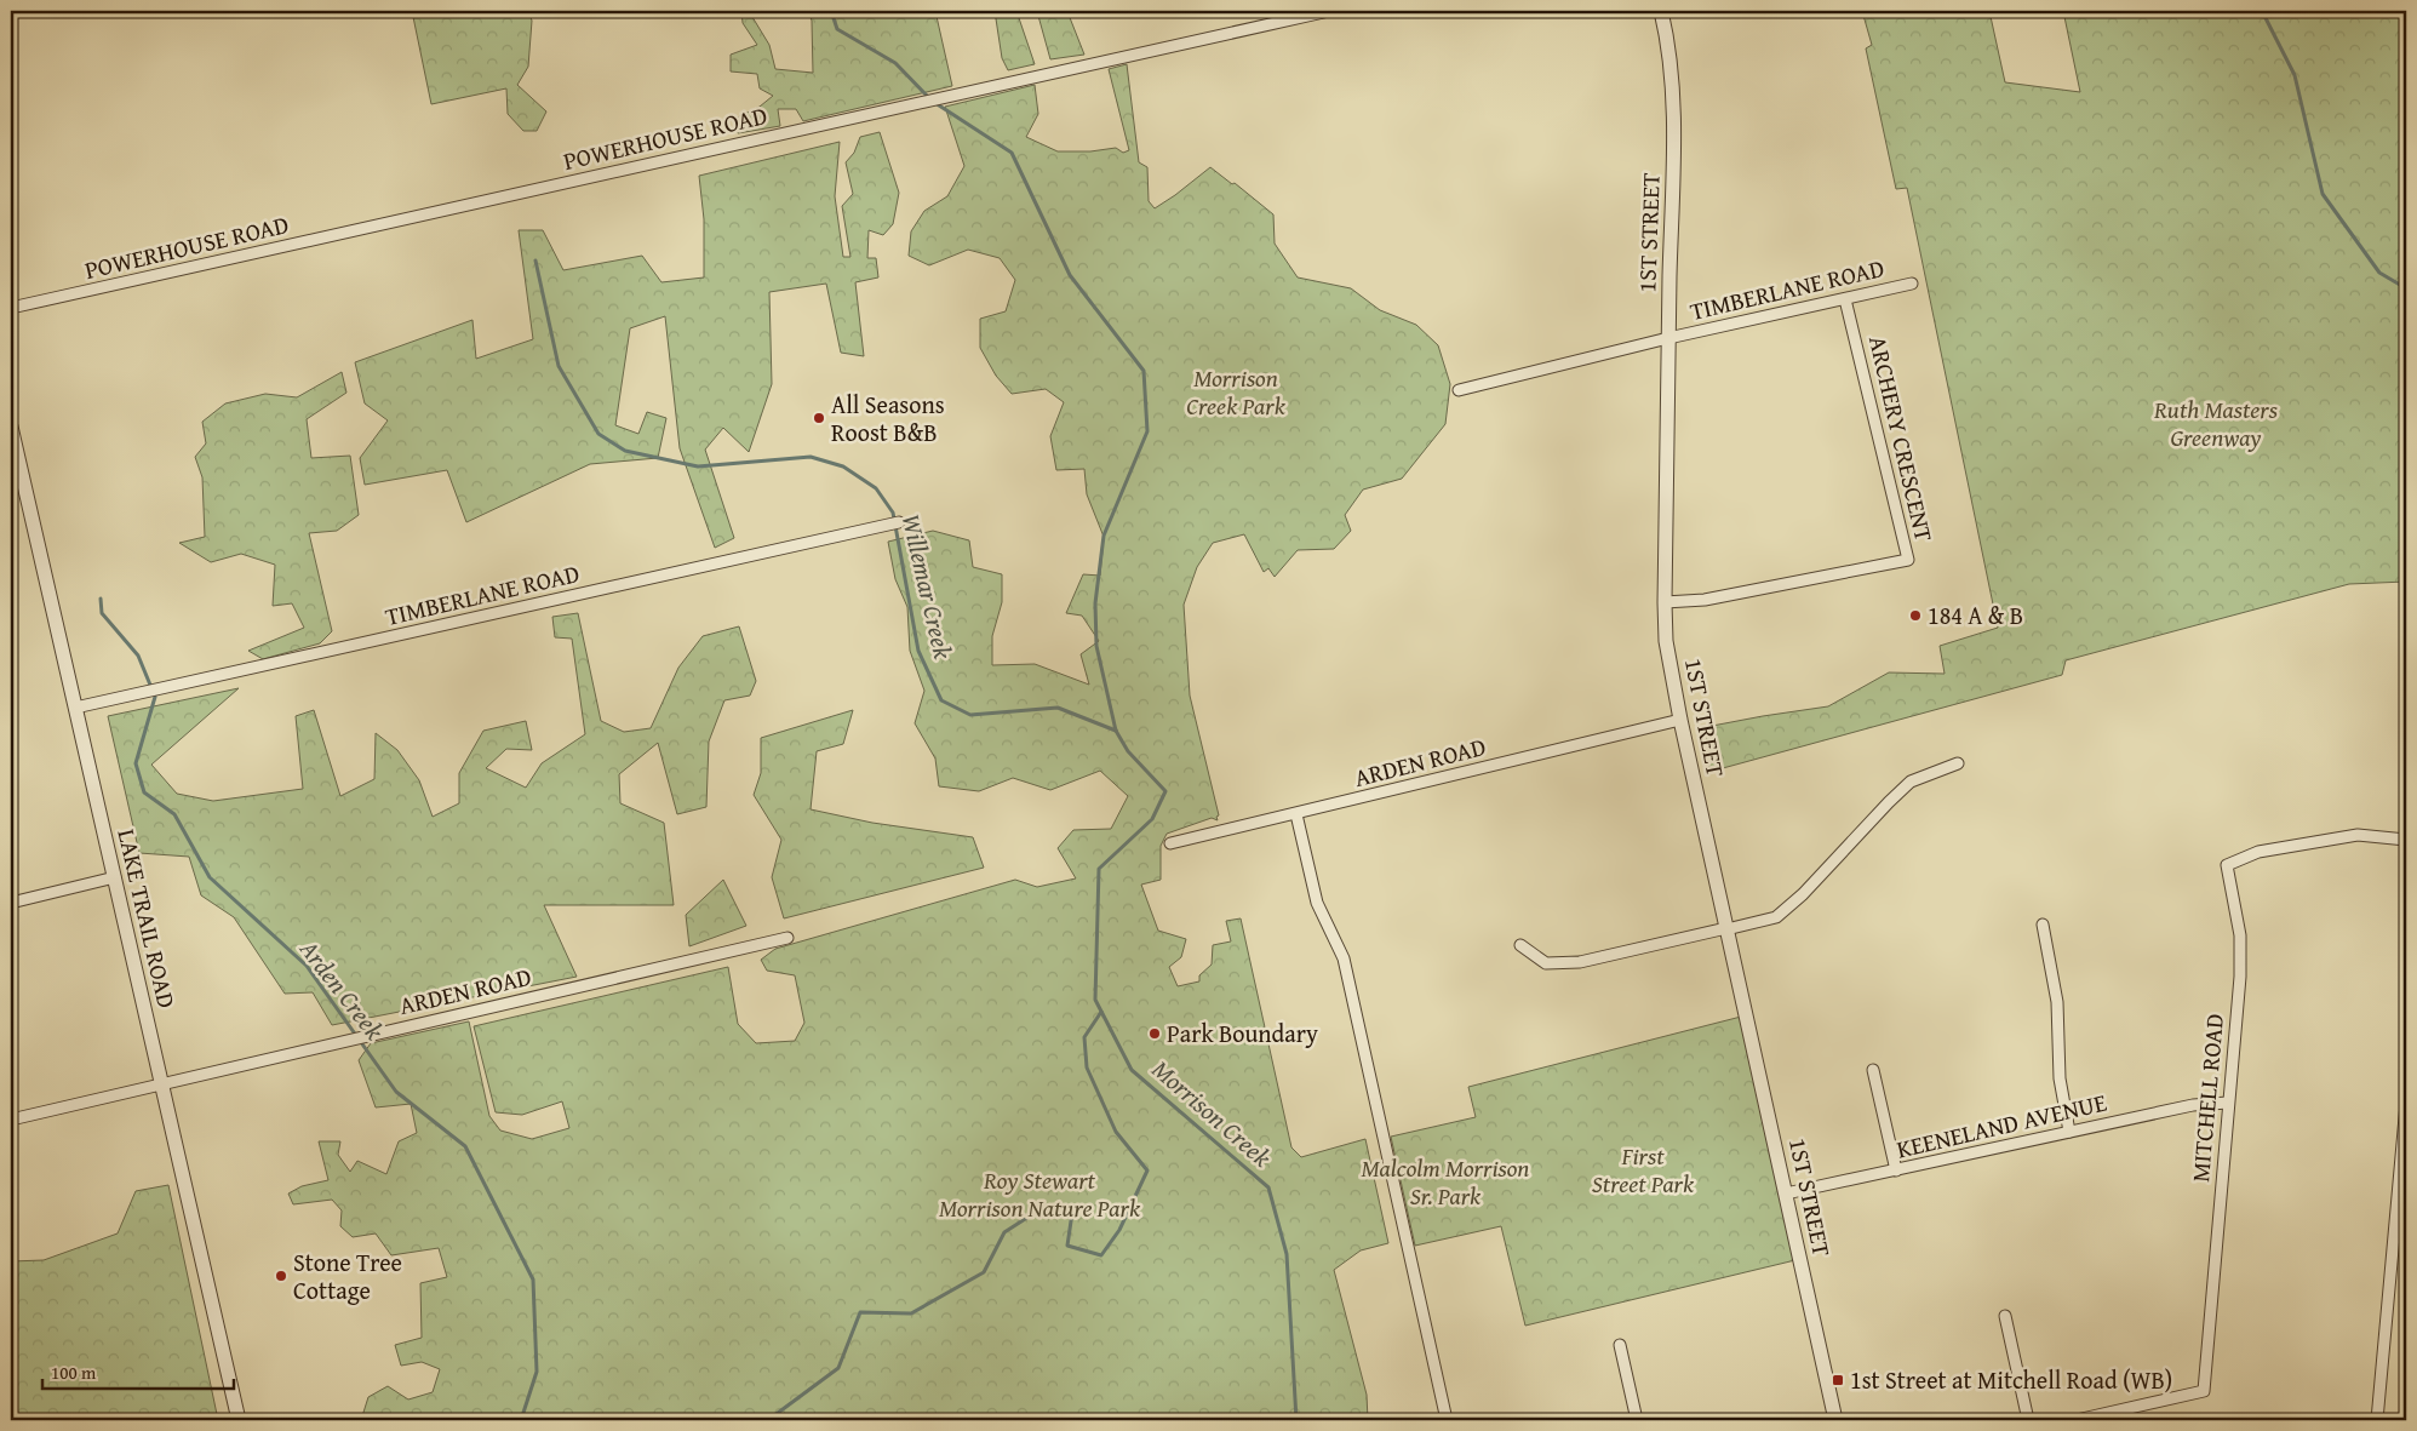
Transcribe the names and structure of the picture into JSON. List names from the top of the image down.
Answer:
{
  "streets": {
    "street": [
      "POWERHOUSE ROAD",
      "1ST STREET",
      "TIMBERLANE ROAD",
      "ARCHERY CRESCENT",
      "ARDEN ROAD",
      "LAKE TRAIL ROAD",
      "MITCHELL ROAD",
      "KEENELAND AVENUE"
    ]
  },
  "crossings": [
    ["1ST STREET", "TIMBERLANE ROAD"],
    ["1ST STREET", "ARCHERY CRESCENT"],
    ["1ST STREET", "ARDEN ROAD"],
    ["1ST STREET", "KEENELAND AVENUE"],
    ["TIMBERLANE ROAD", "ARCHERY CRESCENT"],
    ["TIMBERLANE ROAD", "LAKE TRAIL ROAD"],
    ["ARDEN ROAD", "LAKE TRAIL ROAD"],
    ["MITCHELL ROAD", "KEENELAND AVENUE"]
  ],
  "water": ["Willemar Creek", "Arden Creek", "Morrison Creek"],
  "parks": [
    "Morrison Creek Park",
    "Ruth Masters Greenway",
    "First Street Park",
    "Malcolm Morrison Sr. Park",
    "Roy Stewart Morrison Nature Park"
  ],
  "places": {
    "other": [
      "All Seasons Roost B&B",
      "184 A & B",
      "Park Boundary",
      "Stone Tree Cottage"
    ],
    "transit": ["1st Street at Mitchell Road (WB)"]
  },
  "scale_bar": "100 m"
}
